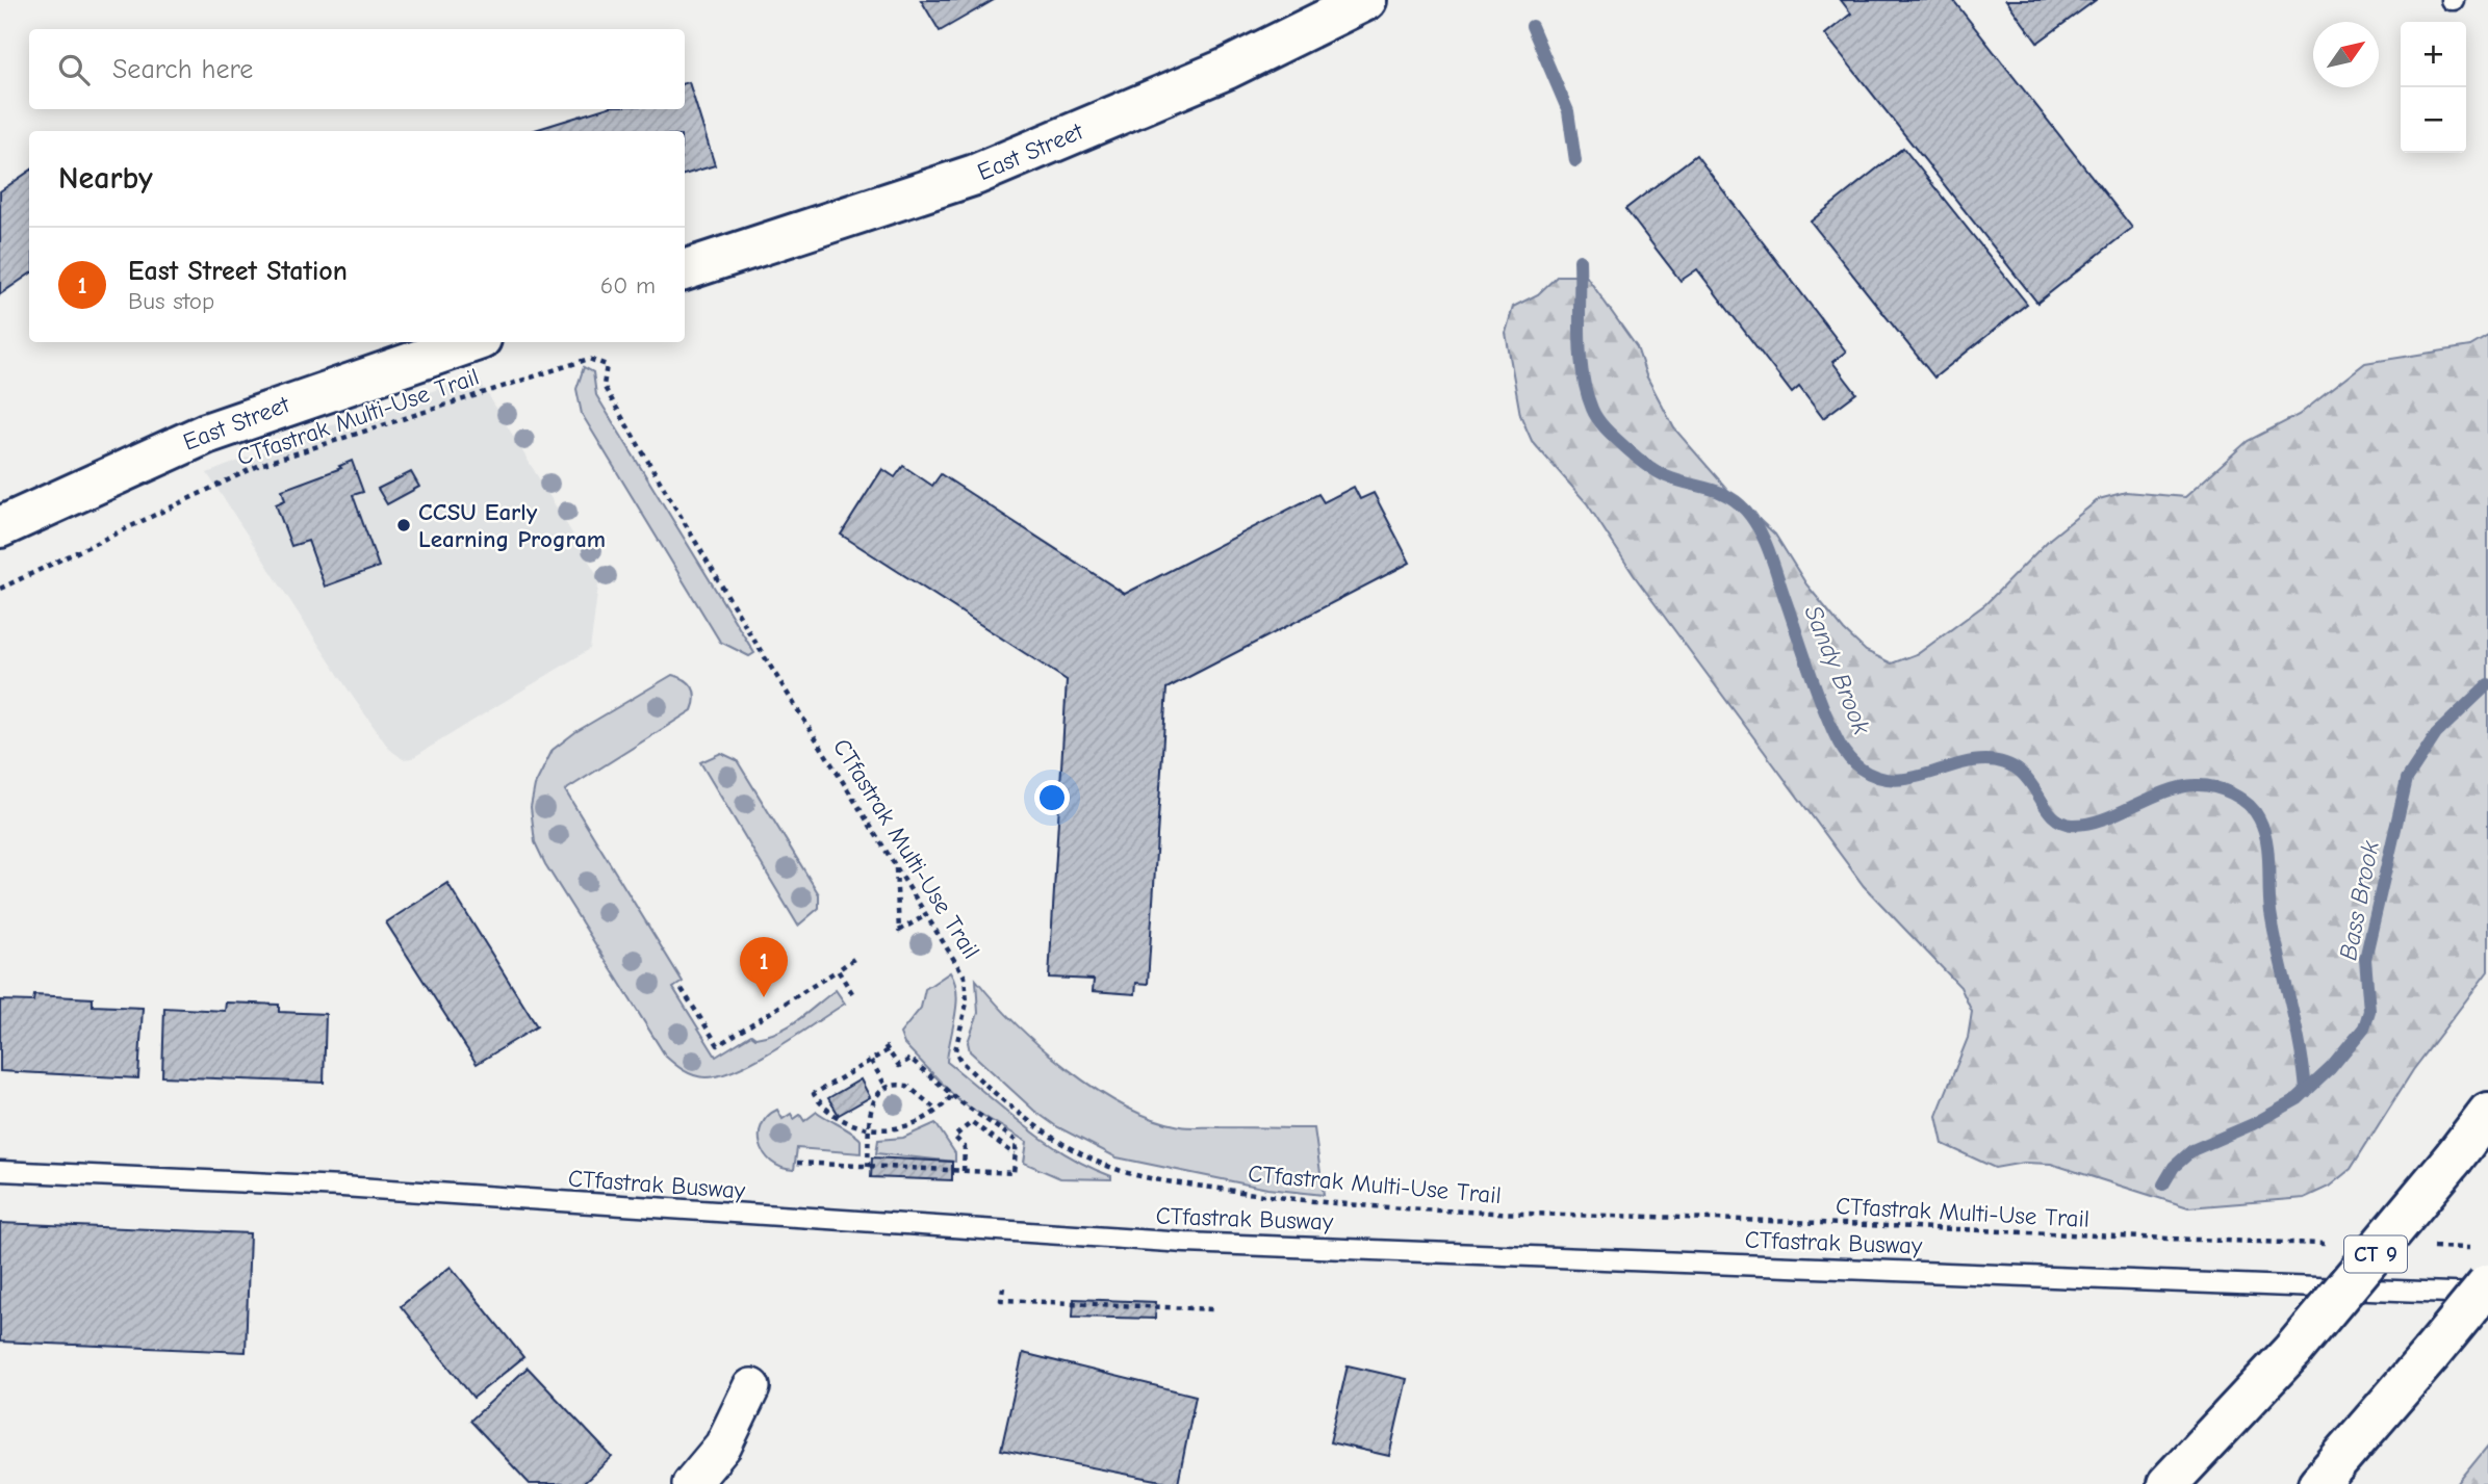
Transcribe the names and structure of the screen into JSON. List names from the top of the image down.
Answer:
{
  "streets": {
    "main road": ["East Street", "CT 9"],
    "lane": ["CTfastrak Busway"],
    "path": ["CTfastrak Multi-Use Trail"]
  },
  "water": ["Sandy Brook", "Bass Brook"],
  "places": ["CCSU Early Learning Program"],
  "north": "top right",
  "page": {
    "map_buttons": ["+", "−"],
    "search": "Search here",
    "heading": "Nearby",
    "list": [
      {
        "mark": "1",
        "name": "East Street Station",
        "note": "Bus stop",
        "value": "60 m"
      }
    ],
    "pins": "1"
  }
}
